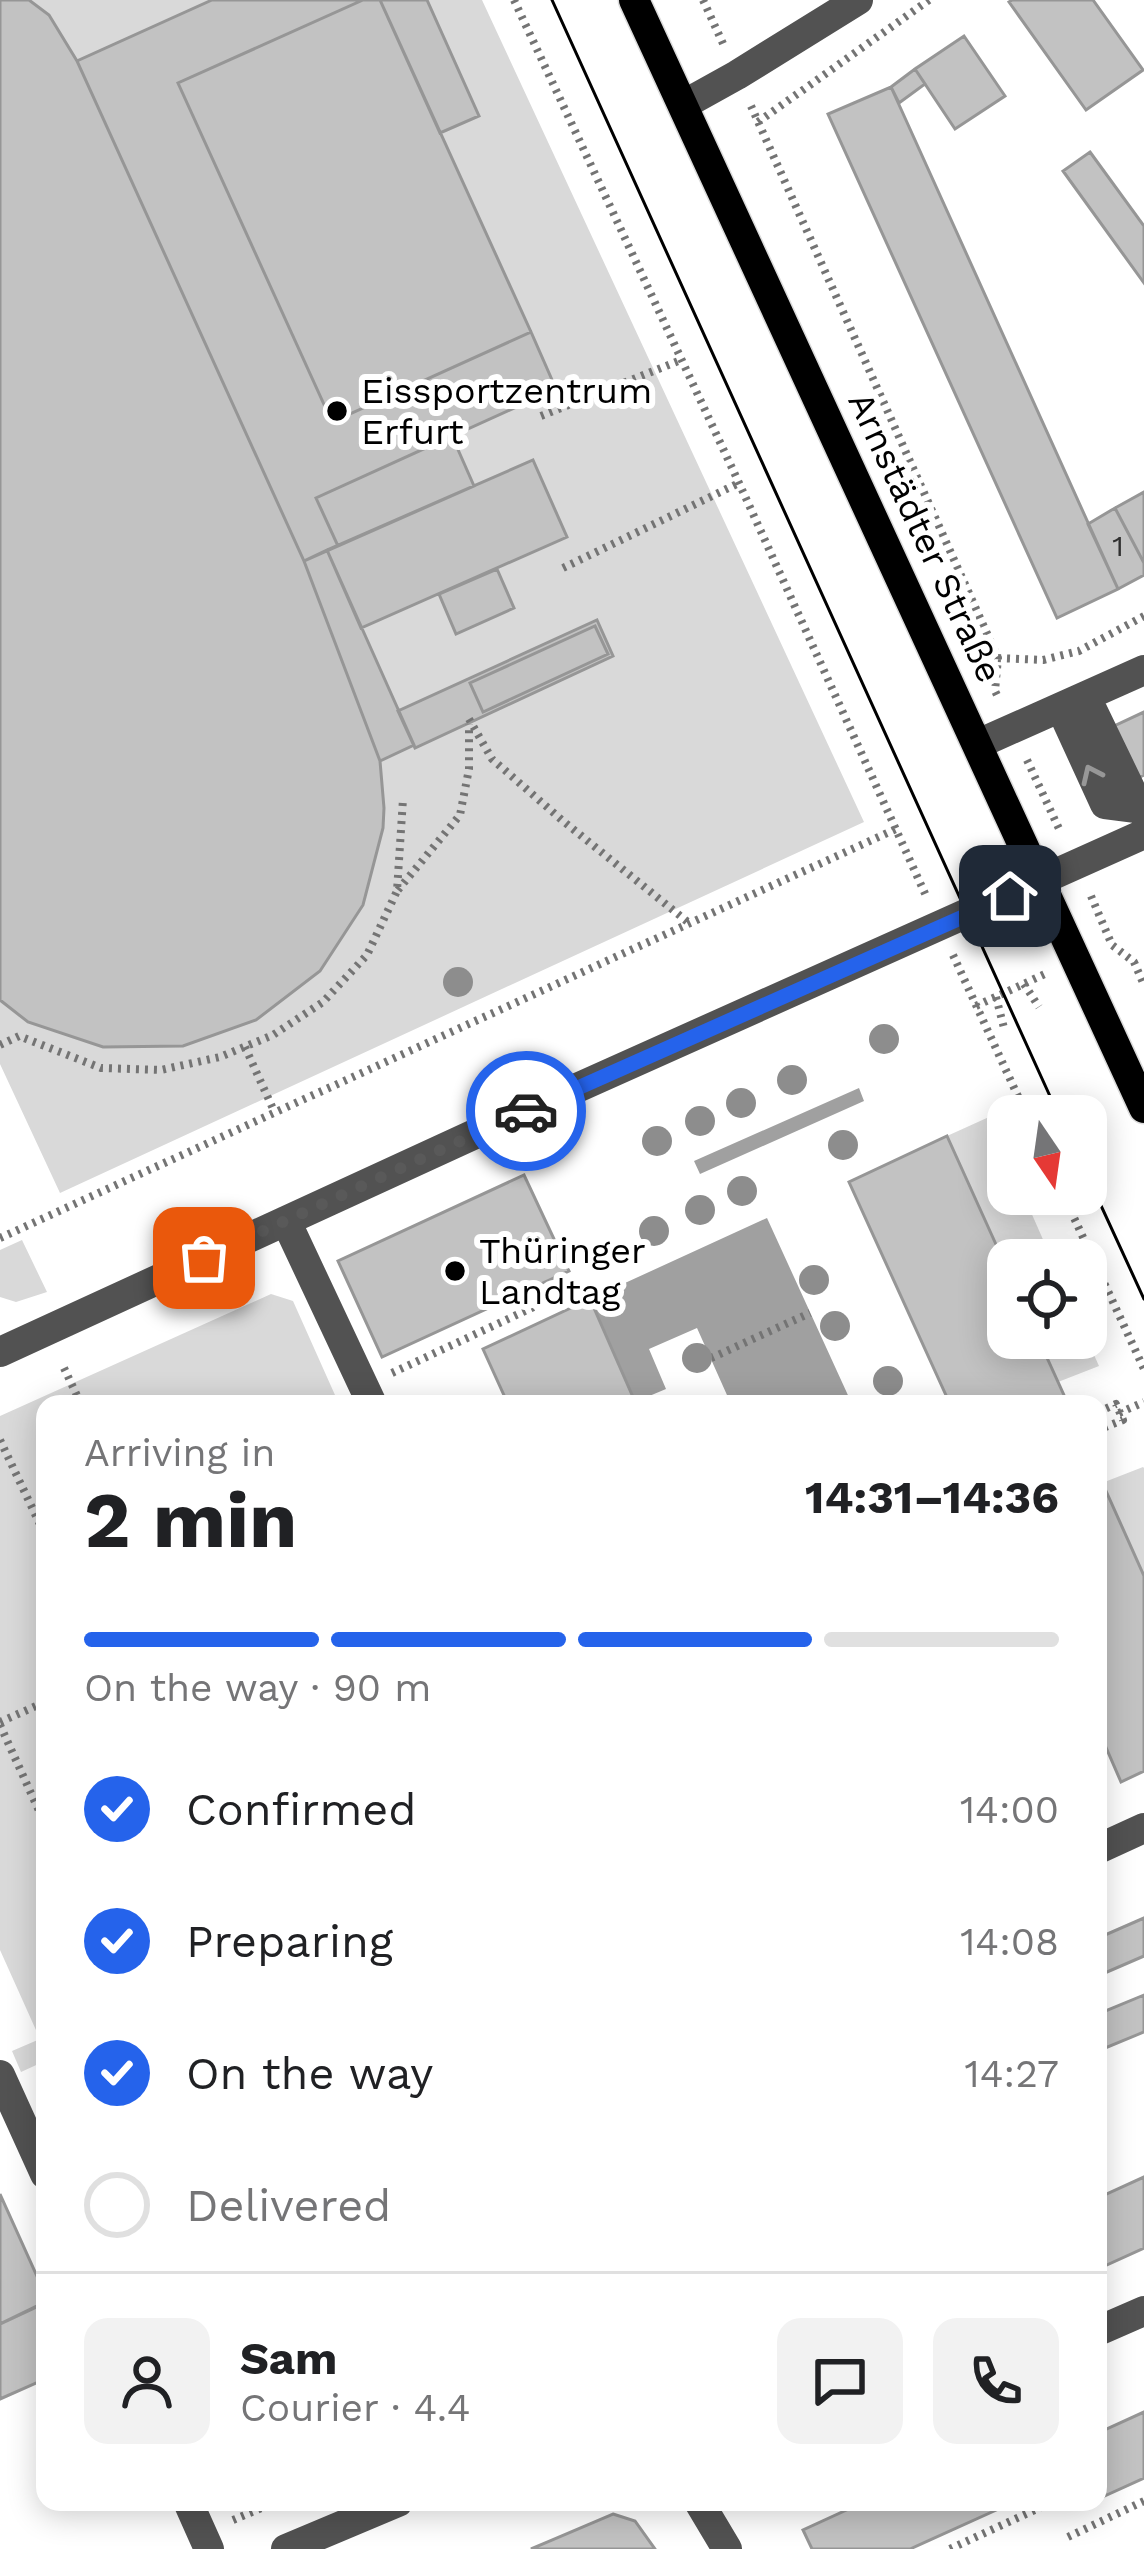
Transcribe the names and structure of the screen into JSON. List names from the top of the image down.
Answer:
{
  "streets": {
    "main road": ["Arnstädter Straße"]
  },
  "places": ["Eissportzentrum Erfurt", "Thüringer Landtag"],
  "house_numbers": ["1"],
  "north": "bottom",
  "page": {
    "heading": ["2 min", "Arriving in", "14:31–14:36"],
    "panel": ["Sam", "Courier · 4.4"],
    "bar": "On the way · 90 m",
    "list": [
      ["Confirmed", "14:00"],
      ["Preparing", "14:08"],
      ["On the way", "14:27"],
      "Delivered"
    ]
  }
}
